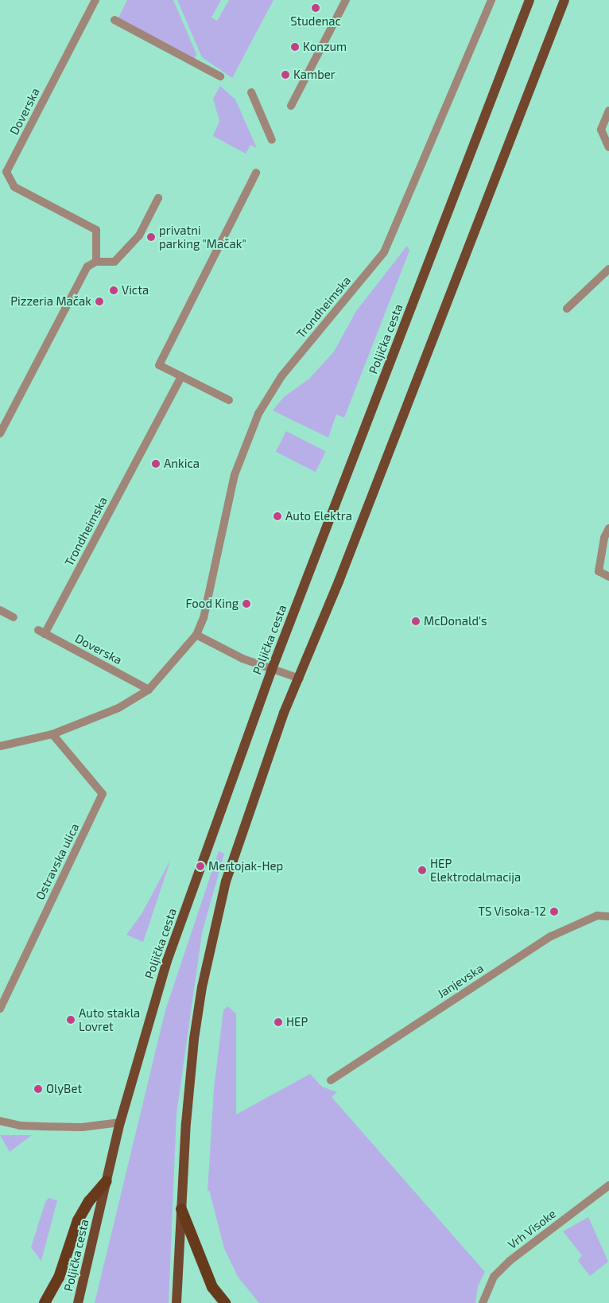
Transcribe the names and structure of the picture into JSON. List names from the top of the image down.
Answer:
{
  "streets": {
    "main road": ["Poljička cesta"],
    "street": [
      "Doverska",
      "Trondheimska",
      "Ostravska ulica",
      "Janjevska",
      "Vrh Visoke"
    ]
  },
  "crossings": [
    ["Doverska", "Trondheimska"]
  ],
  "places": [
    "Studenac",
    "Konzum",
    "Kamber",
    "privatni parking \"Mačak\"",
    "Victa",
    "Pizzeria Mačak",
    "Ankica",
    "Auto Elektra",
    "Food King",
    "McDonald's",
    "Mertojak-Hep",
    "HEP Elektrodalmacija",
    "TS Visoka-12",
    "Auto stakla Lovret",
    "HEP",
    "OlyBet"
  ]
}
